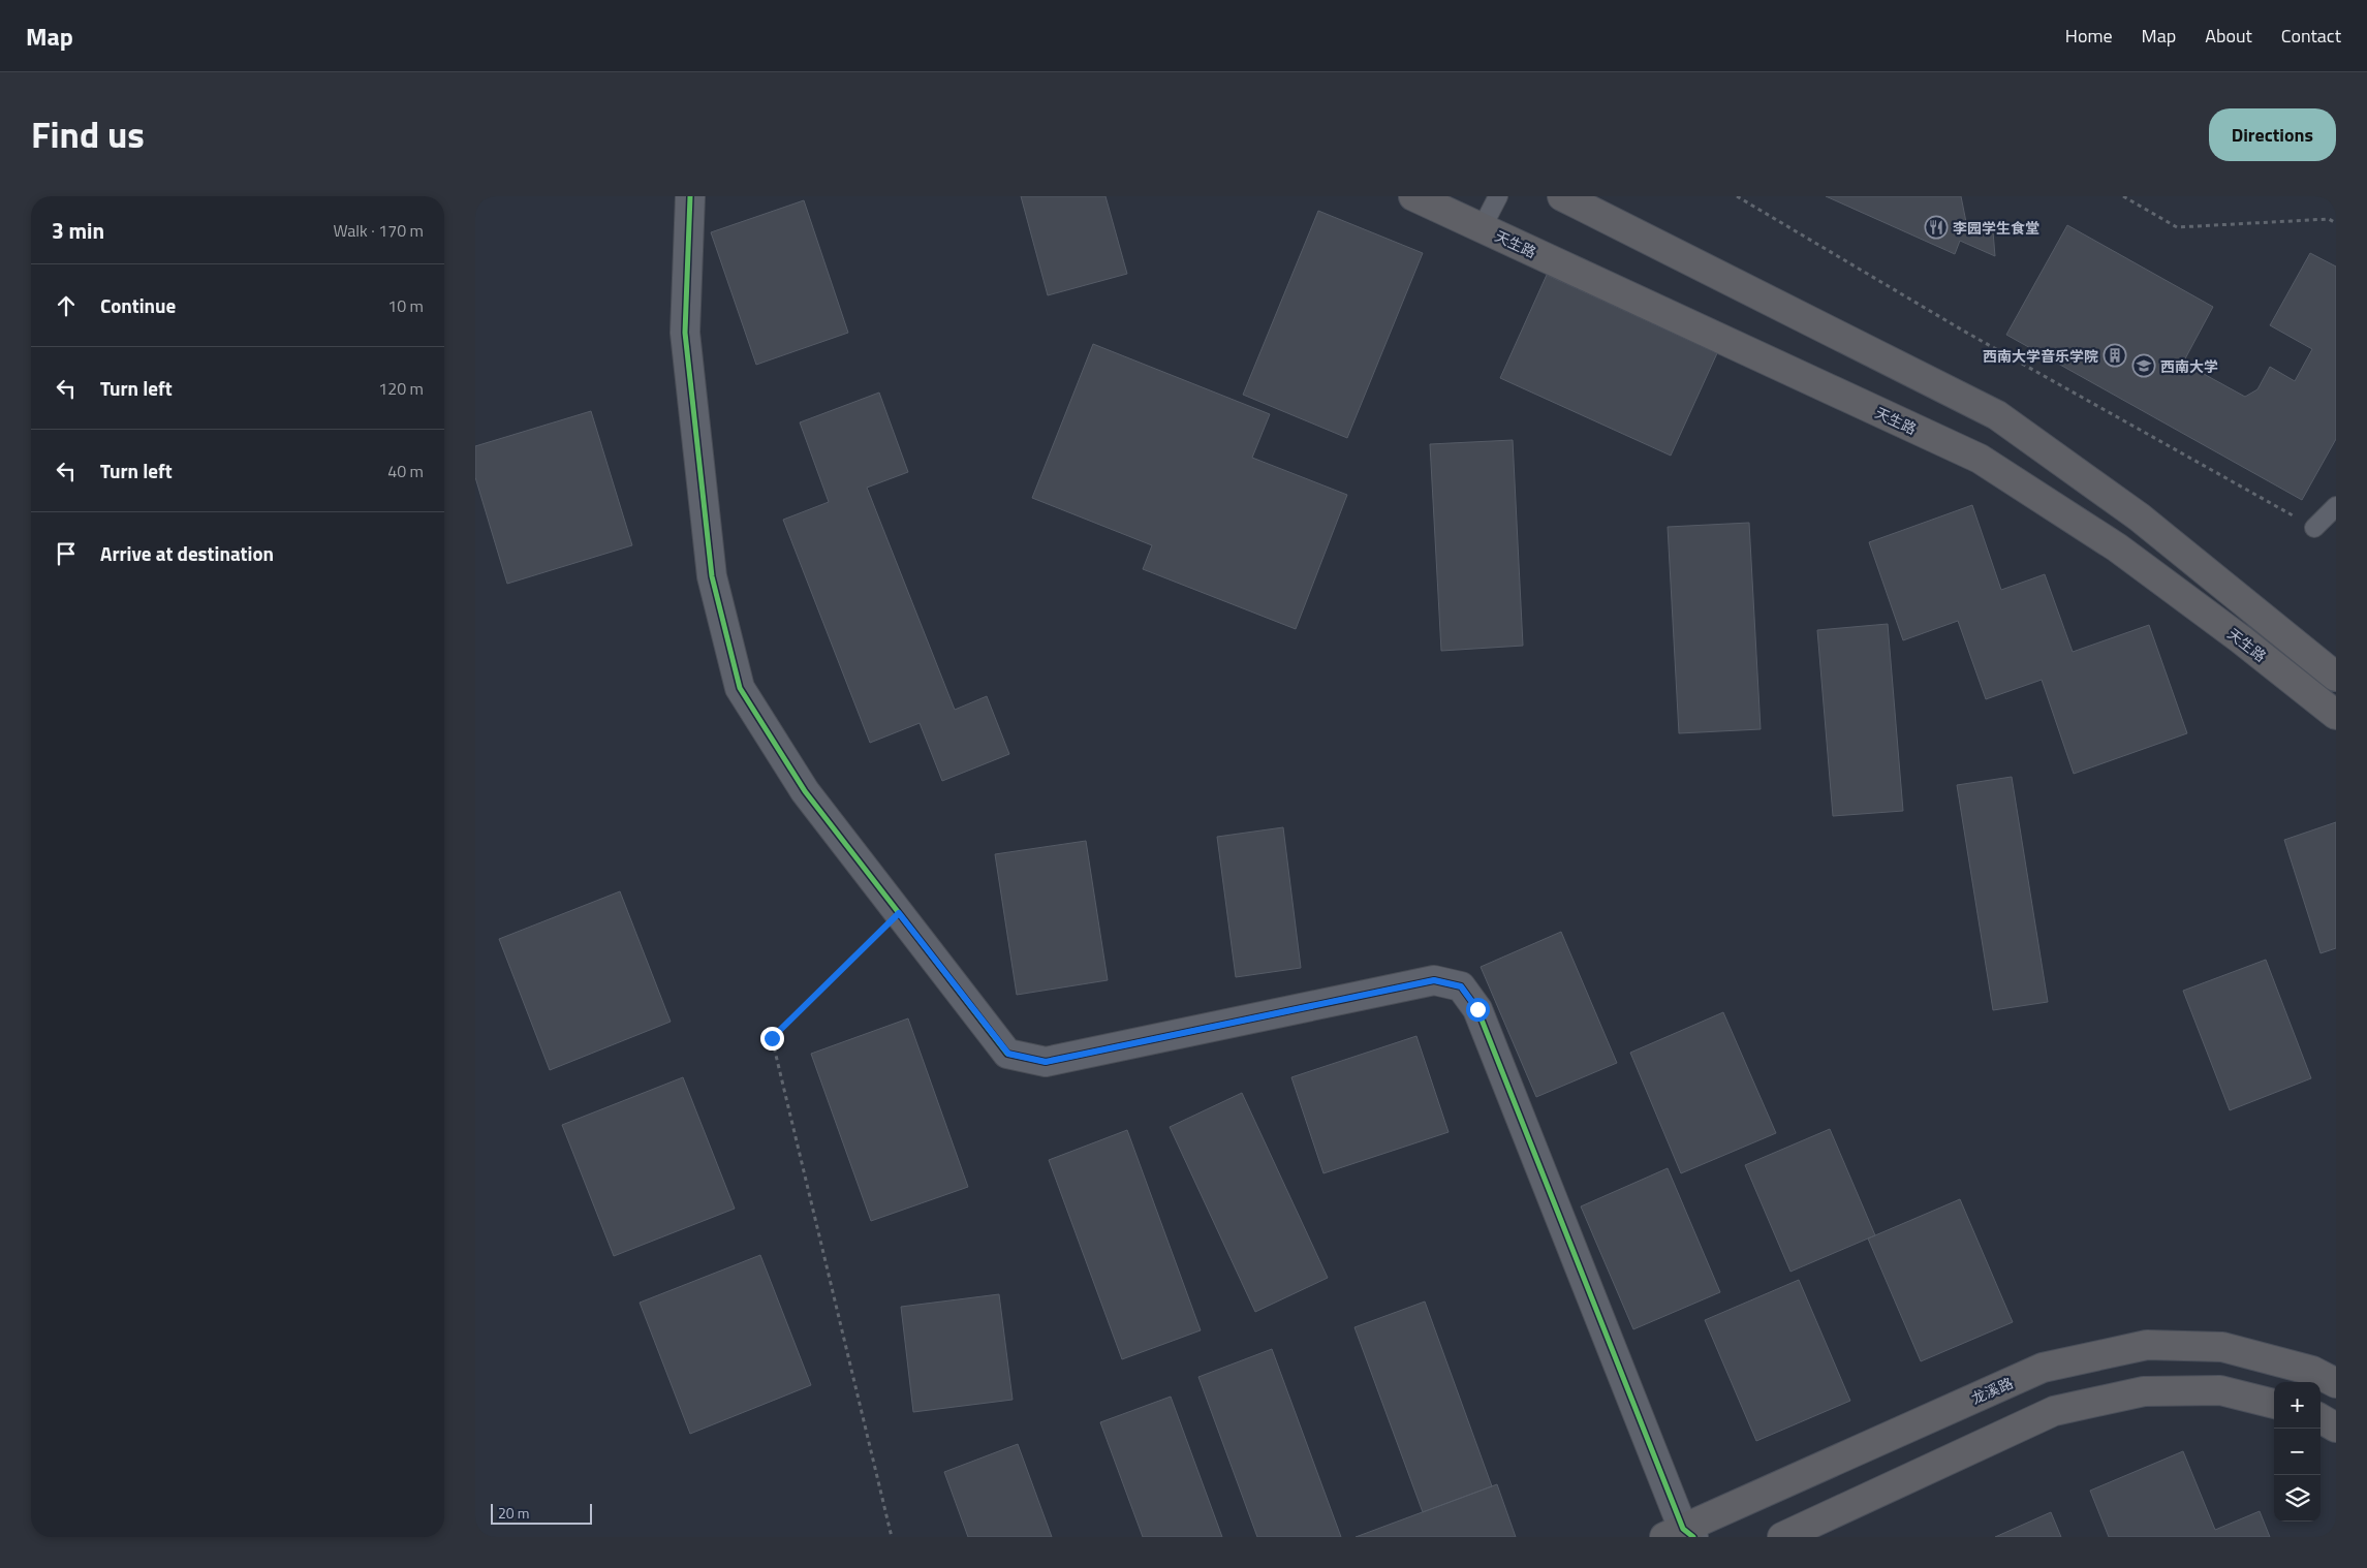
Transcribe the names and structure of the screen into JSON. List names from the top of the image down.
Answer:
{
  "streets": {
    "highway": ["天生路", "龙溪路"]
  },
  "places": {
    "restaurant": ["李园学生食堂"],
    "building": ["西南大学音乐学院"],
    "school or university": ["西南大学"]
  },
  "scale_bar": "20 m",
  "page": {
    "header": "Map",
    "nav": [
      "Home",
      "Map",
      "About",
      "Contact"
    ],
    "title": "Find us",
    "buttons": "Directions",
    "heading": ["3 min", "Walk · 170 m"],
    "list": [
      ["Continue", "10 m"],
      ["Turn left", "120 m"],
      ["Turn left", "40 m"],
      "Arrive at destination"
    ],
    "map_buttons": ["+", "−"],
    "scale": "20 m"
  }
}
